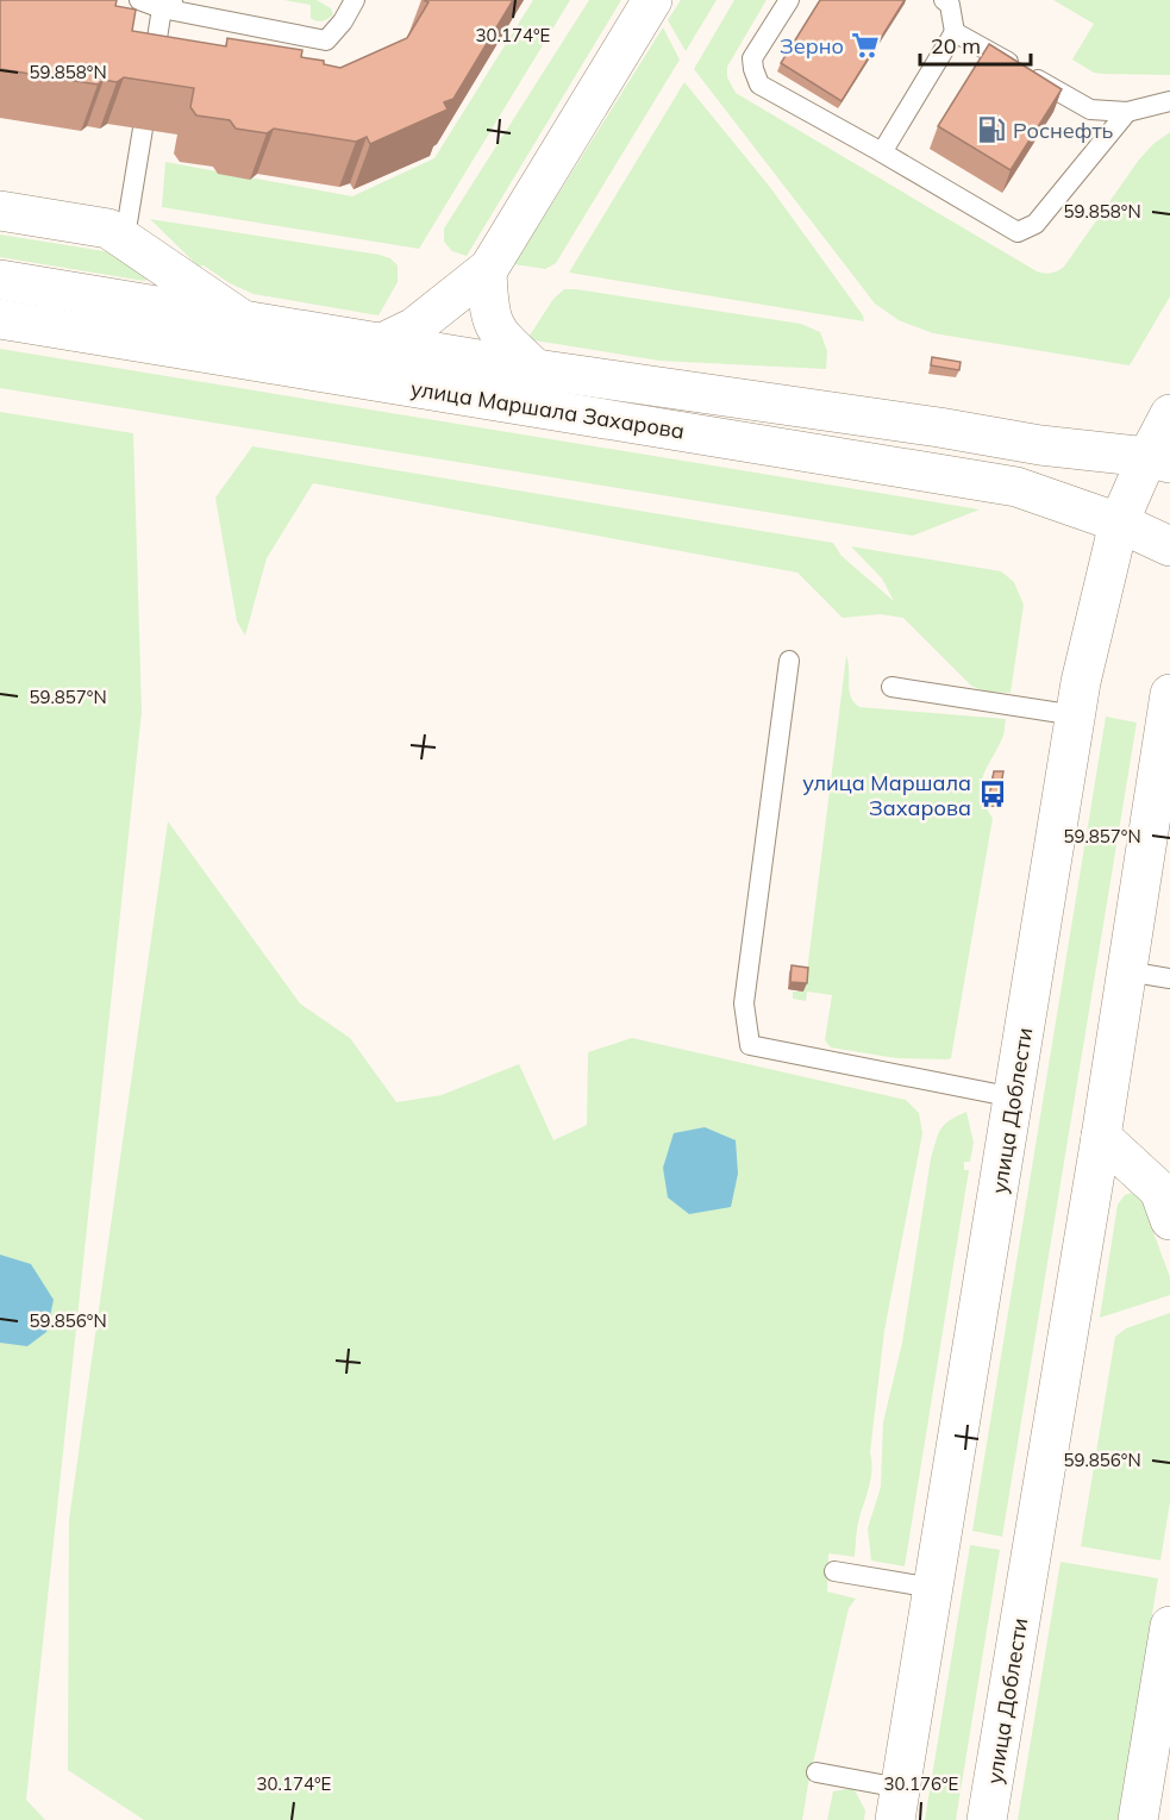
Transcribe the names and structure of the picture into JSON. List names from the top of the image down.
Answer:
{
  "streets": {
    "street": ["улица Маршала Захарова", "улица Доблести"]
  },
  "crossings": [
    ["улица Маршала Захарова", "улица Доблести"]
  ],
  "places": {
    "supermarket": ["Зерно"],
    "fuel station": ["Роснефть"],
    "bus stop": ["улица Маршала Захарова"]
  },
  "scale_bar": "20 m",
  "coordinates": [
    "30.174°E",
    "59.858°N",
    "59.857°N",
    "59.856°N",
    "30.176°E"
  ]
}
